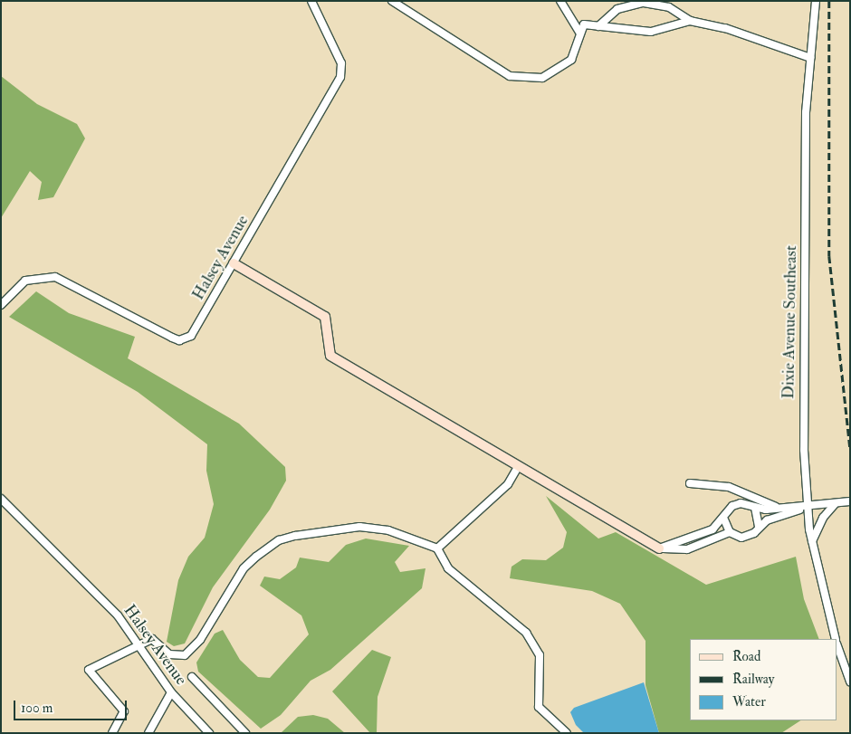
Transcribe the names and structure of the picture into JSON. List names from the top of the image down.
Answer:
{
  "streets": {
    "street": ["Halsey Avenue", "Dixie Avenue Southeast"]
  },
  "legend": ["Road", "Railway", "Water"],
  "scale_bar": "100 m"
}
